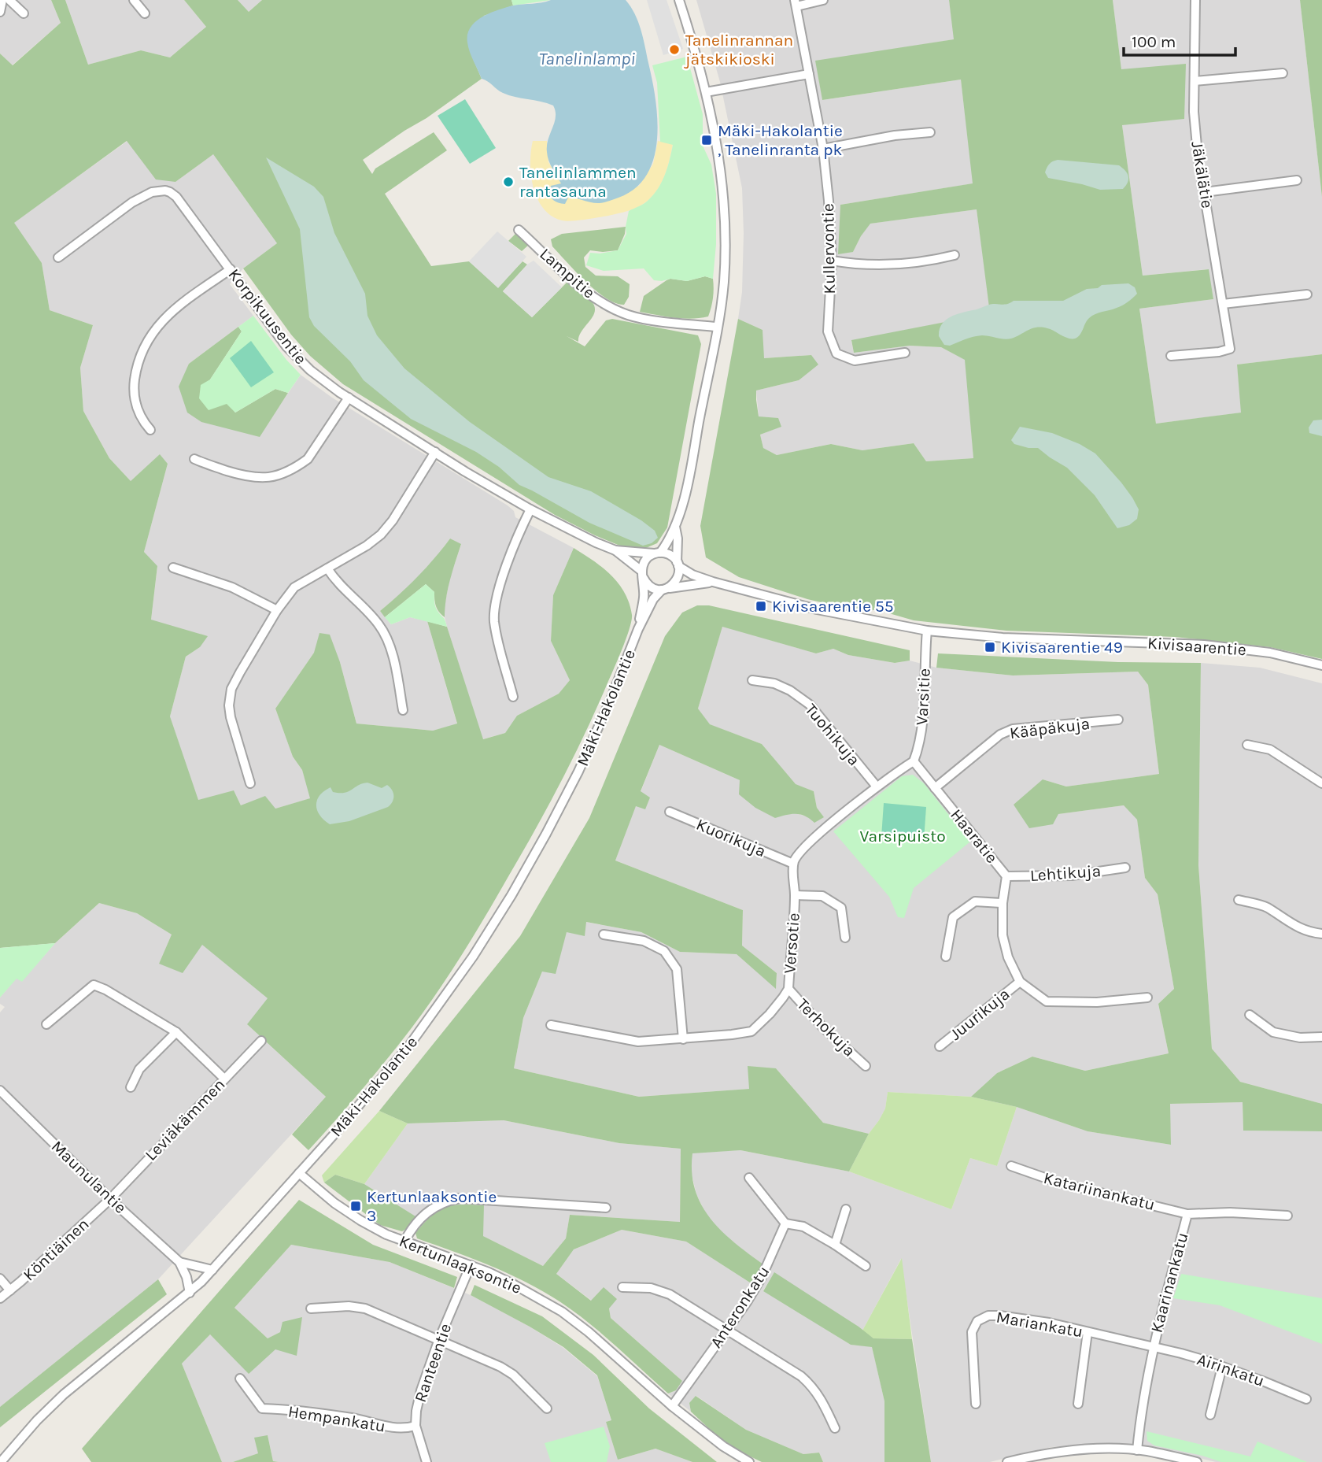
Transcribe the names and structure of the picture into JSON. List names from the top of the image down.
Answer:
{
  "streets": {
    "street": [
      "Jäkälätie",
      "Kullervontie",
      "Lampitie",
      "Korpikuusentie",
      "Kivisaarentie",
      "Varsitie",
      "Mäki-Hakolantie",
      "Kääpäkuja",
      "Tuohikuja",
      "Haaratie",
      "Kuorikuja",
      "Lehtikuja",
      "Versotie",
      "Juurikuja",
      "Terhokuja",
      "Leviäkämmen",
      "Maunulantie",
      "Katariinankatu",
      "Köntiäinen",
      "Kertunlaaksontie",
      "Kaarinankatu",
      "Anteronkatu",
      "Mariankatu",
      "Ranteentie",
      "Airinkatu",
      "Hempankatu"
    ]
  },
  "crossings": [
    ["Korpikuusentie", "Kivisaarentie"],
    ["Korpikuusentie", "Mäki-Hakolantie"],
    ["Kivisaarentie", "Varsitie"],
    ["Kivisaarentie", "Mäki-Hakolantie"],
    ["Varsitie", "Haaratie"],
    ["Mäki-Hakolantie", "Maunulantie"],
    ["Mäki-Hakolantie", "Kertunlaaksontie"],
    ["Kääpäkuja", "Haaratie"],
    ["Haaratie", "Lehtikuja"],
    ["Haaratie", "Juurikuja"],
    ["Kuorikuja", "Versotie"],
    ["Versotie", "Terhokuja"],
    ["Leviäkämmen", "Maunulantie"],
    ["Leviäkämmen", "Köntiäinen"],
    ["Maunulantie", "Köntiäinen"],
    ["Katariinankatu", "Kaarinankatu"],
    ["Kertunlaaksontie", "Anteronkatu"],
    ["Kertunlaaksontie", "Ranteentie"],
    ["Kaarinankatu", "Mariankatu"],
    ["Kaarinankatu", "Airinkatu"],
    ["Mariankatu", "Airinkatu"],
    ["Ranteentie", "Hempankatu"]
  ],
  "water": ["Tanelinlampi"],
  "parks": ["Varsipuisto"],
  "places": {
    "other": ["Tanelinrannan jätskikioski", "Tanelinlammen rantasauna"],
    "transit": [
      "Mäki-Hakolantie , Tanelinranta pk",
      "Kivisaarentie 55",
      "Kivisaarentie 49",
      "Kertunlaaksontie 3"
    ]
  },
  "scale_bar": "100 m"
}
